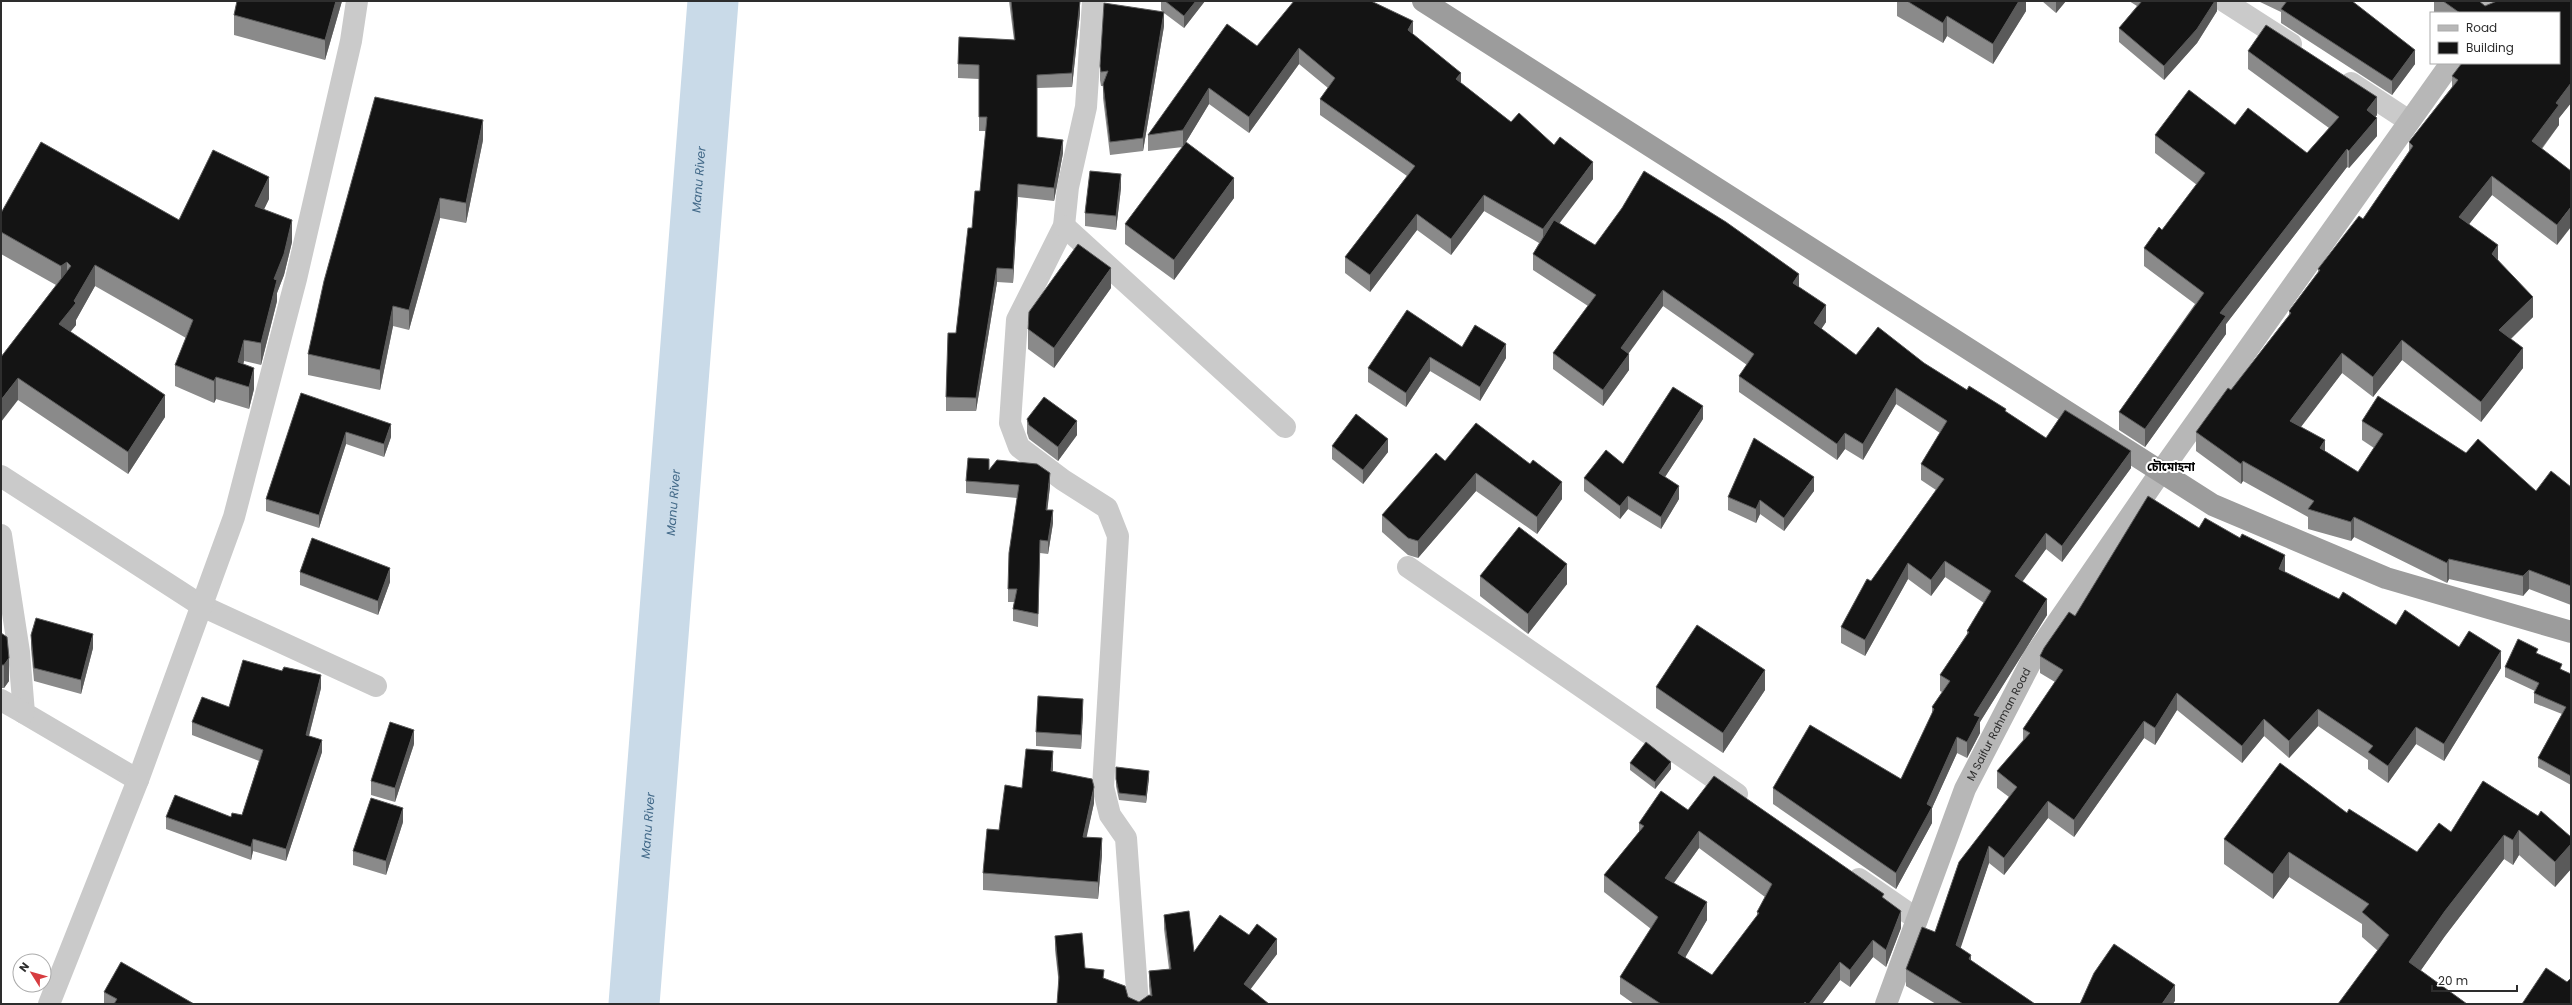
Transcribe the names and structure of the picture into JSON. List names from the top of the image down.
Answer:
{
  "streets": {
    "main road": ["M Saifur Rahman Road"]
  },
  "districts": ["চৌমোহনা"],
  "water": ["Manu River"],
  "legend": ["Road", "Building"],
  "scale_bar": "20 m",
  "north": "top left"
}
